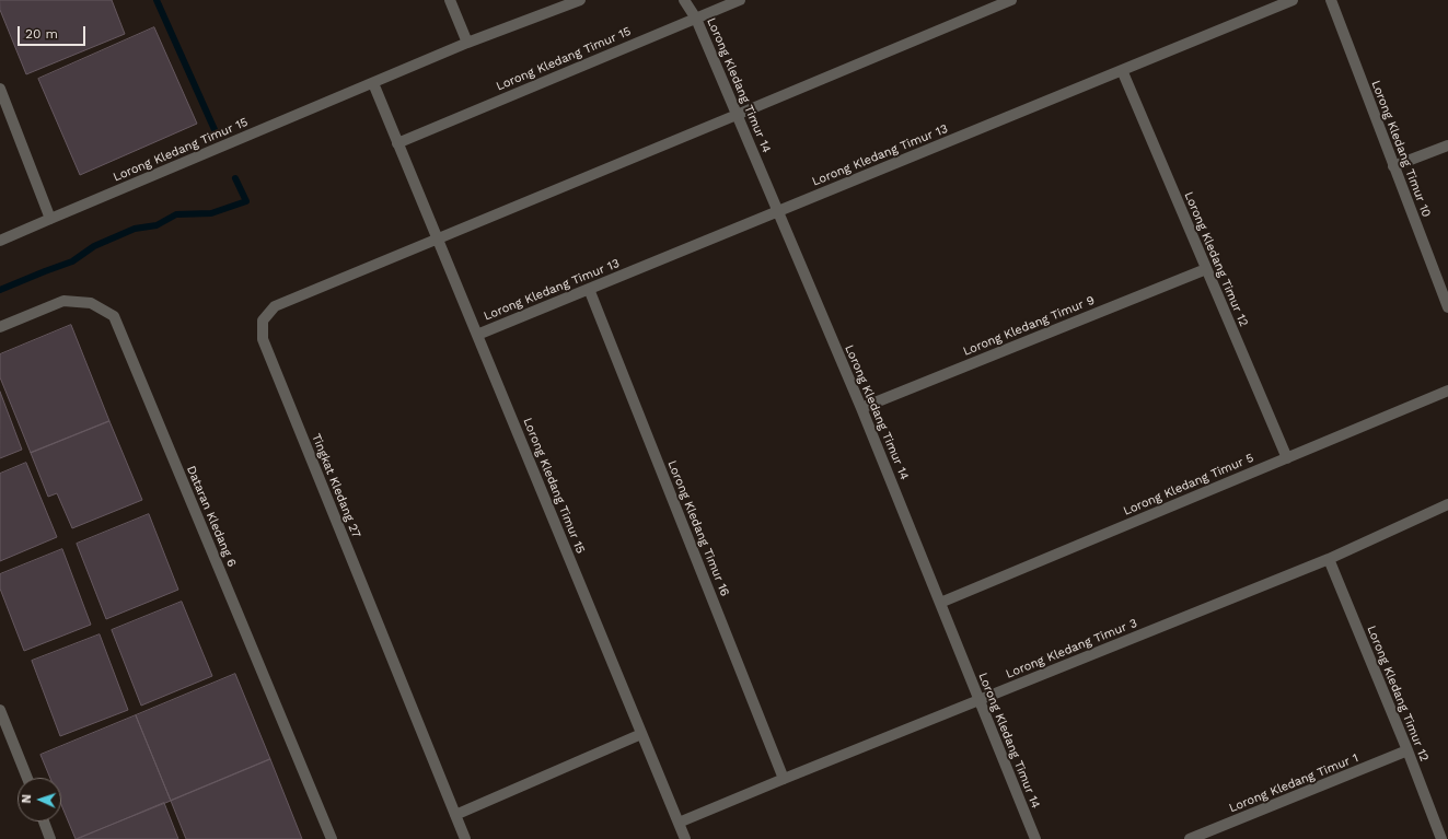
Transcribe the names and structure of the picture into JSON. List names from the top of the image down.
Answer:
{
  "streets": {
    "street": [
      "Lorong Kledang Timur 15",
      "Lorong Kledang Timur 14",
      "Lorong Kledang Timur 10",
      "Lorong Kledang Timur 13",
      "Lorong Kledang Timur 12",
      "Lorong Kledang Timur 9",
      "Lorong Kledang Timur 5",
      "Tingkat Kledang 27",
      "Dataran Kledang 6",
      "Lorong Kledang Timur 16",
      "Lorong Kledang Timur 3",
      "Lorong Kledang Timur 1"
    ]
  },
  "crossings": [
    ["Lorong Kledang Timur 15", "Lorong Kledang Timur 14"],
    ["Lorong Kledang Timur 15", "Lorong Kledang Timur 13"],
    ["Lorong Kledang Timur 15", "Tingkat Kledang 27"],
    ["Lorong Kledang Timur 15", "Lorong Kledang Timur 3"],
    ["Lorong Kledang Timur 14", "Lorong Kledang Timur 13"],
    ["Lorong Kledang Timur 14", "Lorong Kledang Timur 9"],
    ["Lorong Kledang Timur 14", "Lorong Kledang Timur 5"],
    ["Lorong Kledang Timur 14", "Tingkat Kledang 27"],
    ["Lorong Kledang Timur 14", "Lorong Kledang Timur 3"],
    ["Lorong Kledang Timur 13", "Lorong Kledang Timur 12"],
    ["Lorong Kledang Timur 13", "Lorong Kledang Timur 16"],
    ["Lorong Kledang Timur 12", "Lorong Kledang Timur 9"],
    ["Lorong Kledang Timur 12", "Lorong Kledang Timur 5"],
    ["Lorong Kledang Timur 12", "Lorong Kledang Timur 3"],
    ["Lorong Kledang Timur 12", "Lorong Kledang Timur 1"],
    ["Lorong Kledang Timur 16", "Lorong Kledang Timur 3"]
  ],
  "scale_bar": "20 m",
  "north": "left"
}
